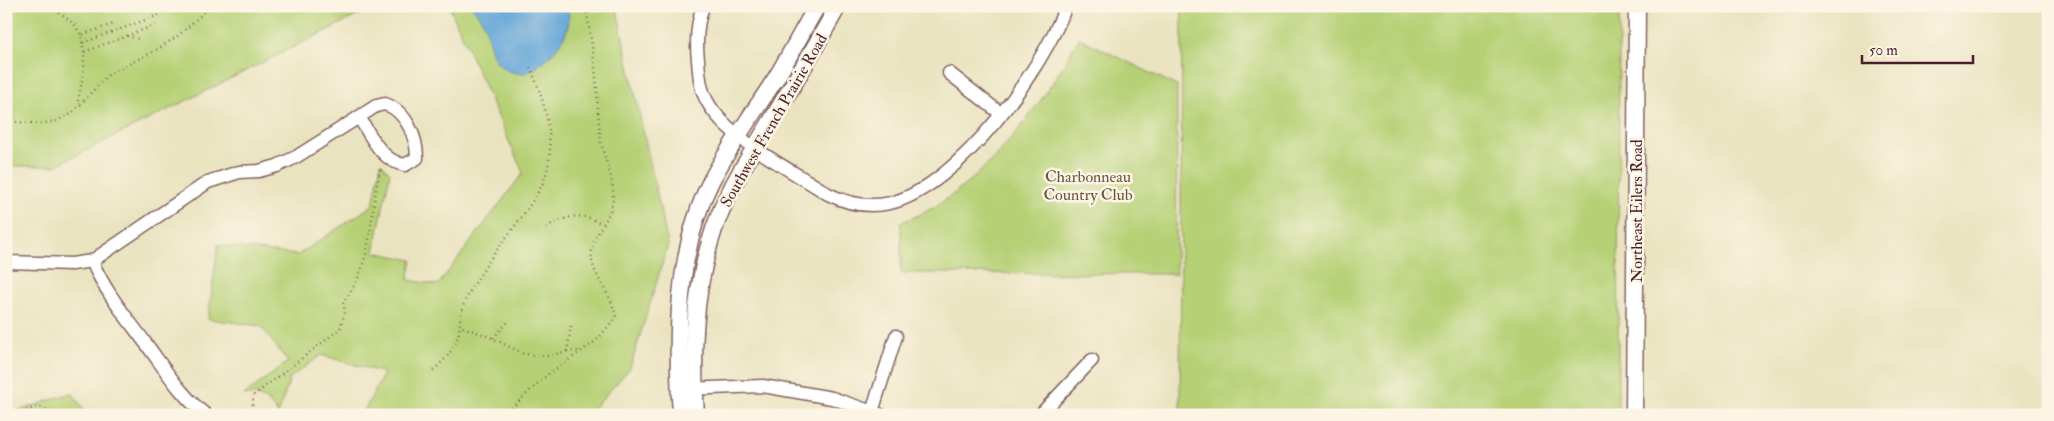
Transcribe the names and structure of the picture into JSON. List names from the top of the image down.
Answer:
{
  "streets": {
    "street": ["Southwest French Prairie Road", "Northeast Eilers Road"]
  },
  "parks": ["Charbonneau Country Club"],
  "scale_bar": "50 m"
}
